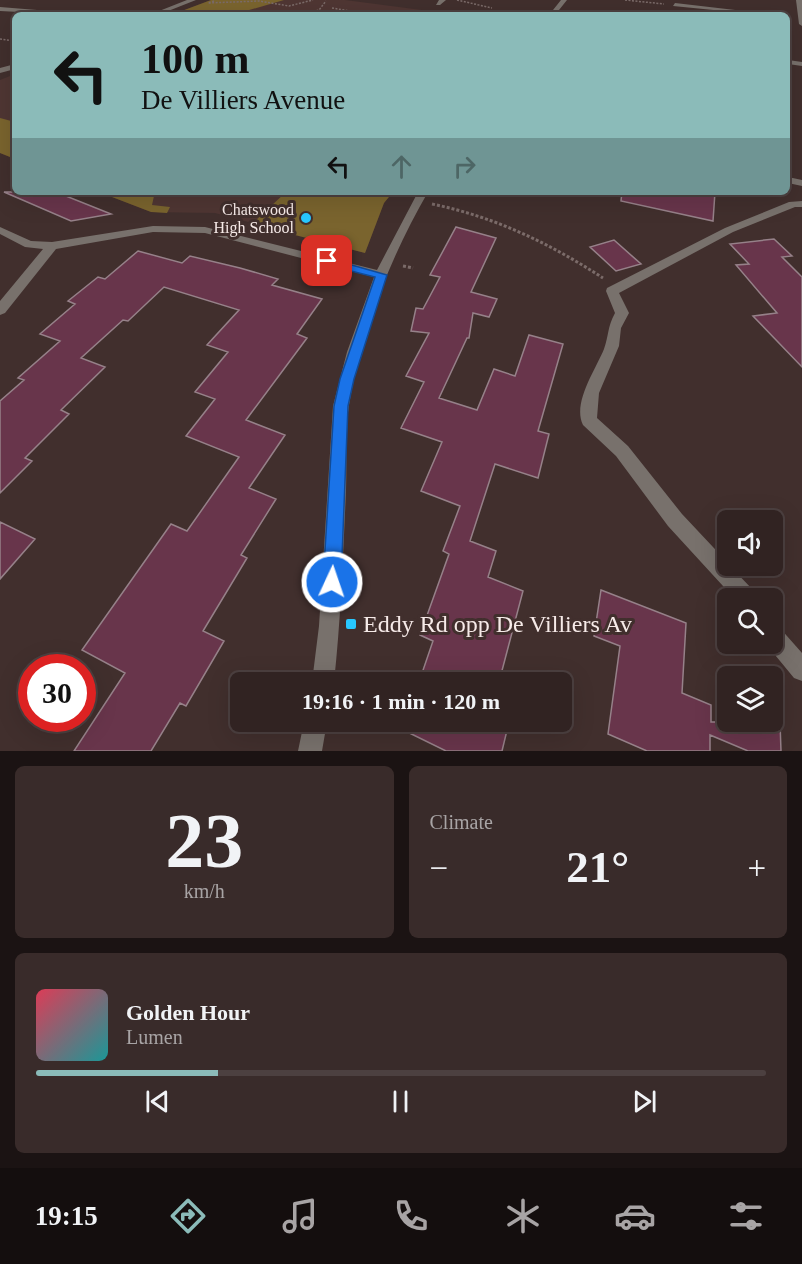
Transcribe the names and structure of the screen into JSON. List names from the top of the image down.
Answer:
{
  "places": {
    "other": ["Chatswood High School"],
    "transit": ["Eddy Rd opp De Villiers Av"]
  },
  "page": {
    "turn": ["100 m", "De Villiers Avenue"],
    "limit": "30",
    "trip": "19:16 · 1 min · 120 m",
    "tile": [
      ["23", "km/h"],
      "Climate"
    ],
    "heat": ["−", "21°", "+"],
    "song": ["Golden Hour", "Lumen"],
    "tabs": "19:15"
  }
}
